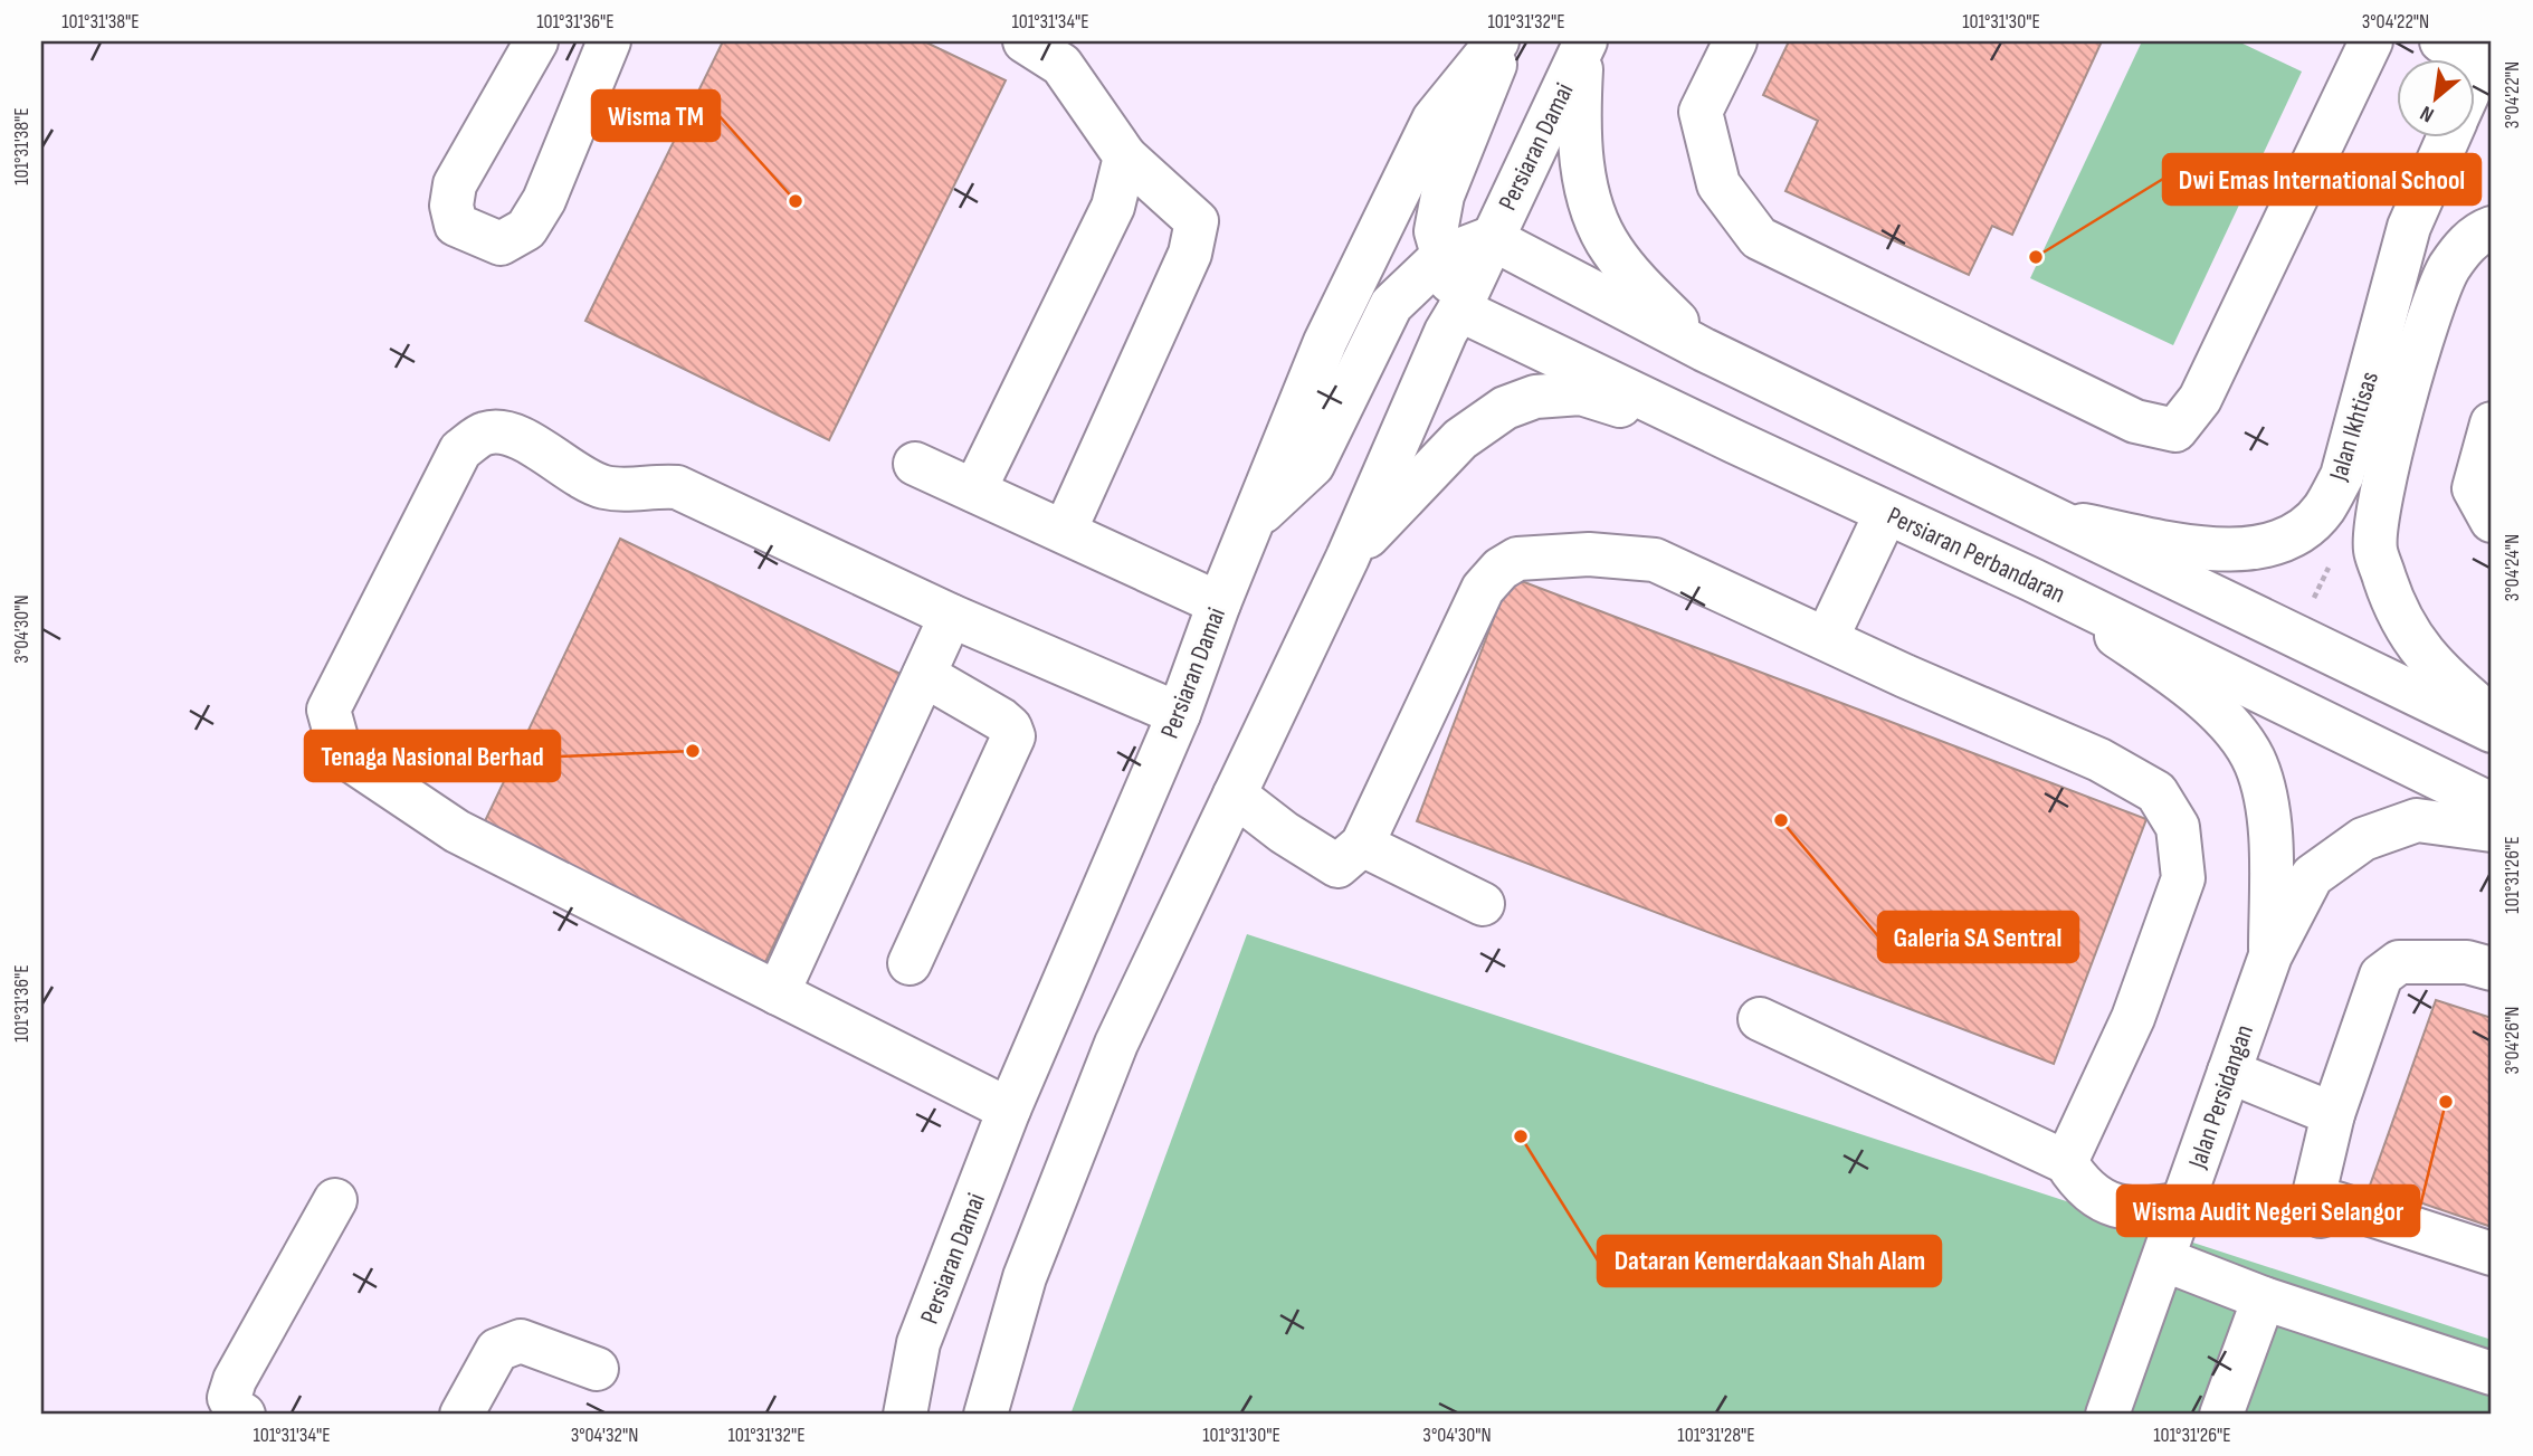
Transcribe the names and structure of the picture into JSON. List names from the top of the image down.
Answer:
{
  "streets": {
    "main road": [
      "Persiaran Damai",
      "Jalan Ikhtisas",
      "Persiaran Perbandaran",
      "Jalan Persidangan"
    ]
  },
  "crossings": [
    ["Persiaran Damai", "Persiaran Perbandaran"],
    ["Persiaran Perbandaran", "Jalan Persidangan"]
  ],
  "places": [
    "Wisma TM",
    "Dwi Emas International School",
    "Tenaga Nasional Berhad",
    "Galeria SA Sentral",
    "Wisma Audit Negeri Selangor",
    "Dataran Kemerdakaan Shah Alam"
  ],
  "north": "bottom left",
  "coordinates": [
    "101°31'38\"E",
    "101°31'36\"E",
    "101°31'34\"E",
    "101°31'32\"E",
    "101°31'30\"E",
    "3°04'22\"N",
    "3°04'24\"N",
    "3°04'30\"N",
    "101°31'26\"E",
    "3°04'26\"N",
    "3°04'32\"N",
    "101°31'28\"E"
  ]
}
